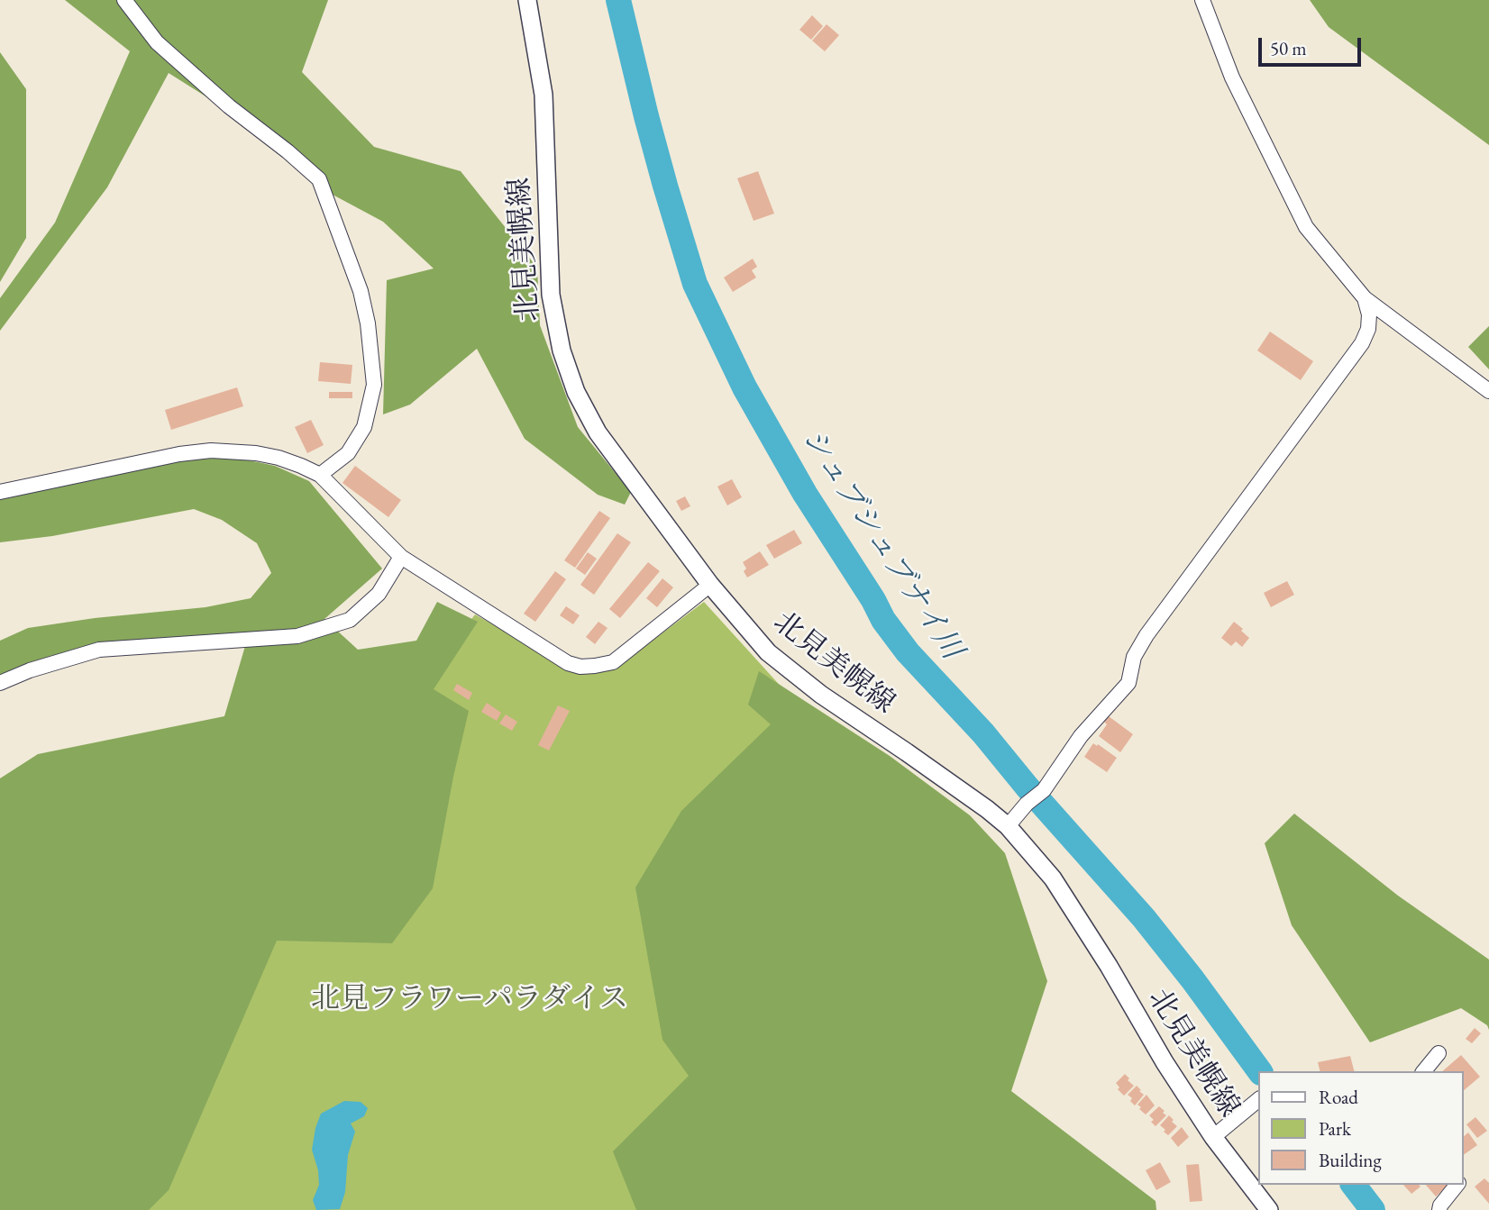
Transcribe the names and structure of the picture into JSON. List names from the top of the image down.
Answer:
{
  "streets": {
    "main road": ["北見美幌線"]
  },
  "water": ["シュブシュブナイ川"],
  "parks": ["北見フラワーパラダイス"],
  "legend": ["Road", "Park", "Building"],
  "scale_bar": "50 m"
}
